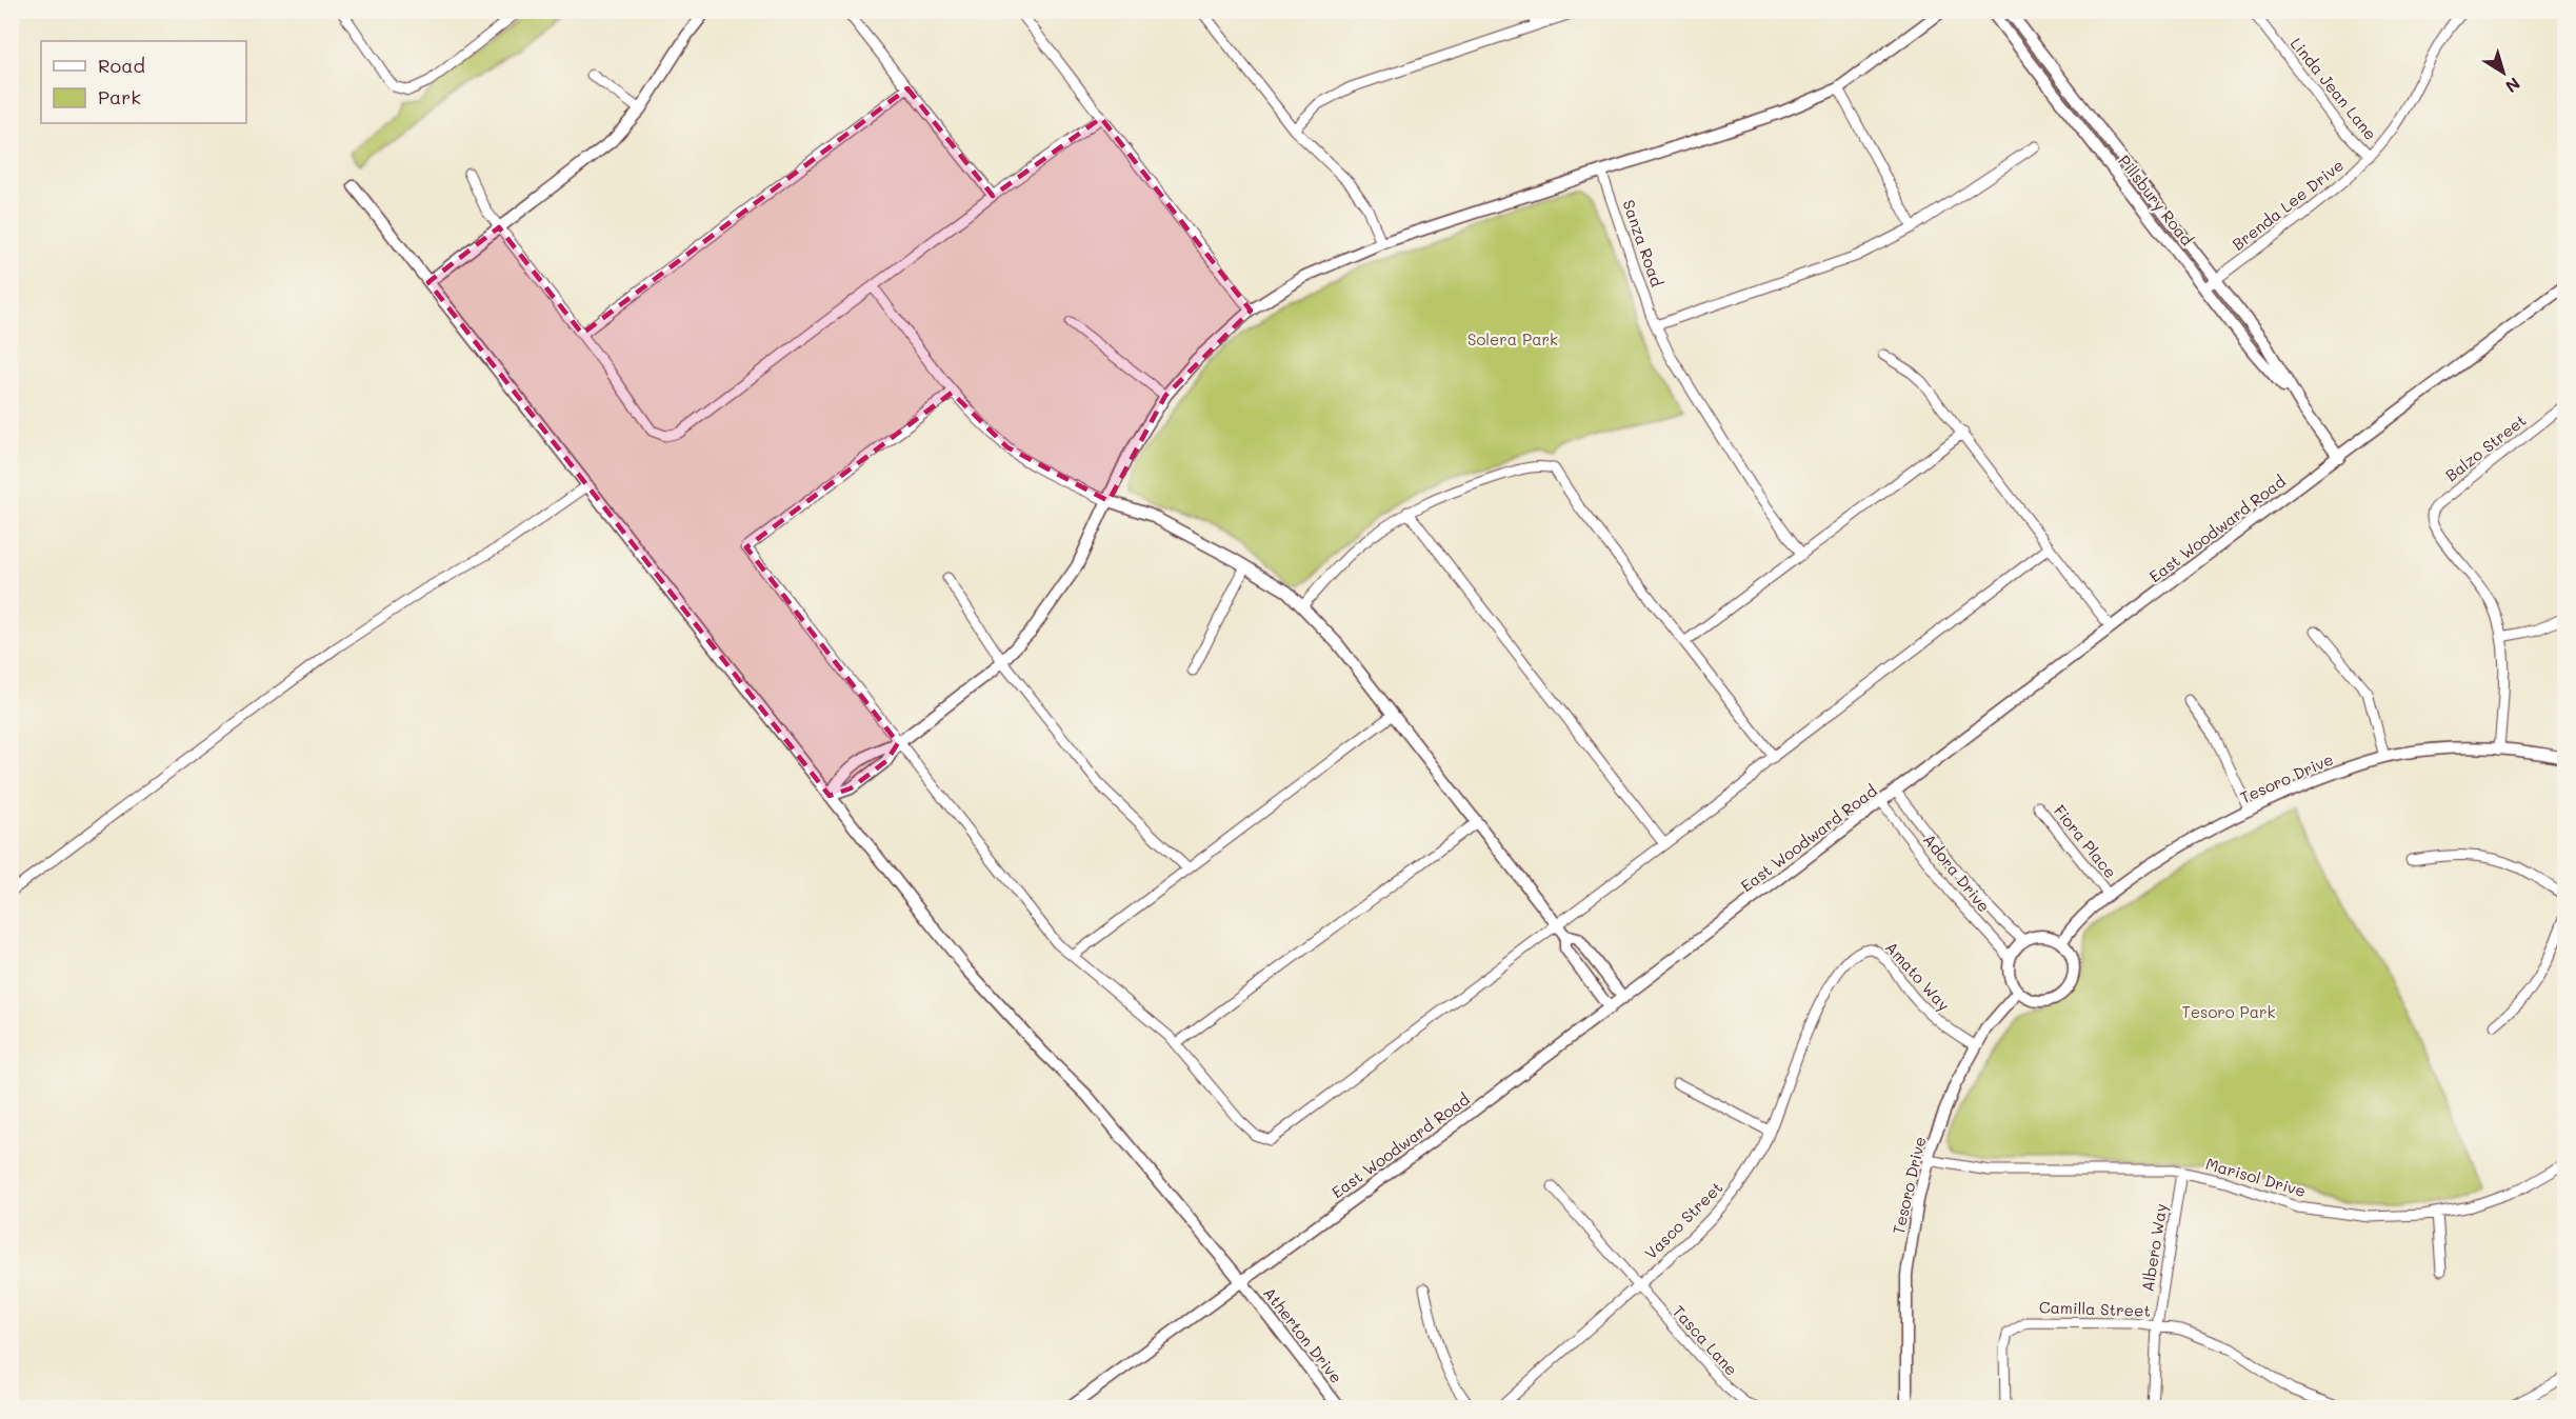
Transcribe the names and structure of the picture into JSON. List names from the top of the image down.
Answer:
{
  "streets": {
    "street": [
      "Linda Jean Lane",
      "Pillsbury Road",
      "Brenda Lee Drive",
      "Sanza Road",
      "Balzo Street",
      "East Woodward Road",
      "Tesoro Drive",
      "Fiora Place",
      "Adora Drive",
      "Amato Way",
      "Marisol Drive",
      "Vasco Street",
      "Albero Way",
      "Camilla Street",
      "Atherton Drive",
      "Tasca Lane"
    ]
  },
  "crossings": [
    ["Linda Jean Lane", "Brenda Lee Drive"],
    ["Pillsbury Road", "Brenda Lee Drive"],
    ["Pillsbury Road", "East Woodward Road"],
    ["East Woodward Road", "Adora Drive"],
    ["East Woodward Road", "Atherton Drive"],
    ["Tesoro Drive", "Fiora Place"],
    ["Tesoro Drive", "Adora Drive"],
    ["Tesoro Drive", "Amato Way"],
    ["Tesoro Drive", "Marisol Drive"],
    ["Amato Way", "Vasco Street"],
    ["Marisol Drive", "Albero Way"],
    ["Vasco Street", "Tasca Lane"],
    ["Albero Way", "Camilla Street"]
  ],
  "parks": ["Solera Park", "Tesoro Park"],
  "legend": ["Road", "Park"],
  "north": "bottom right"
}
